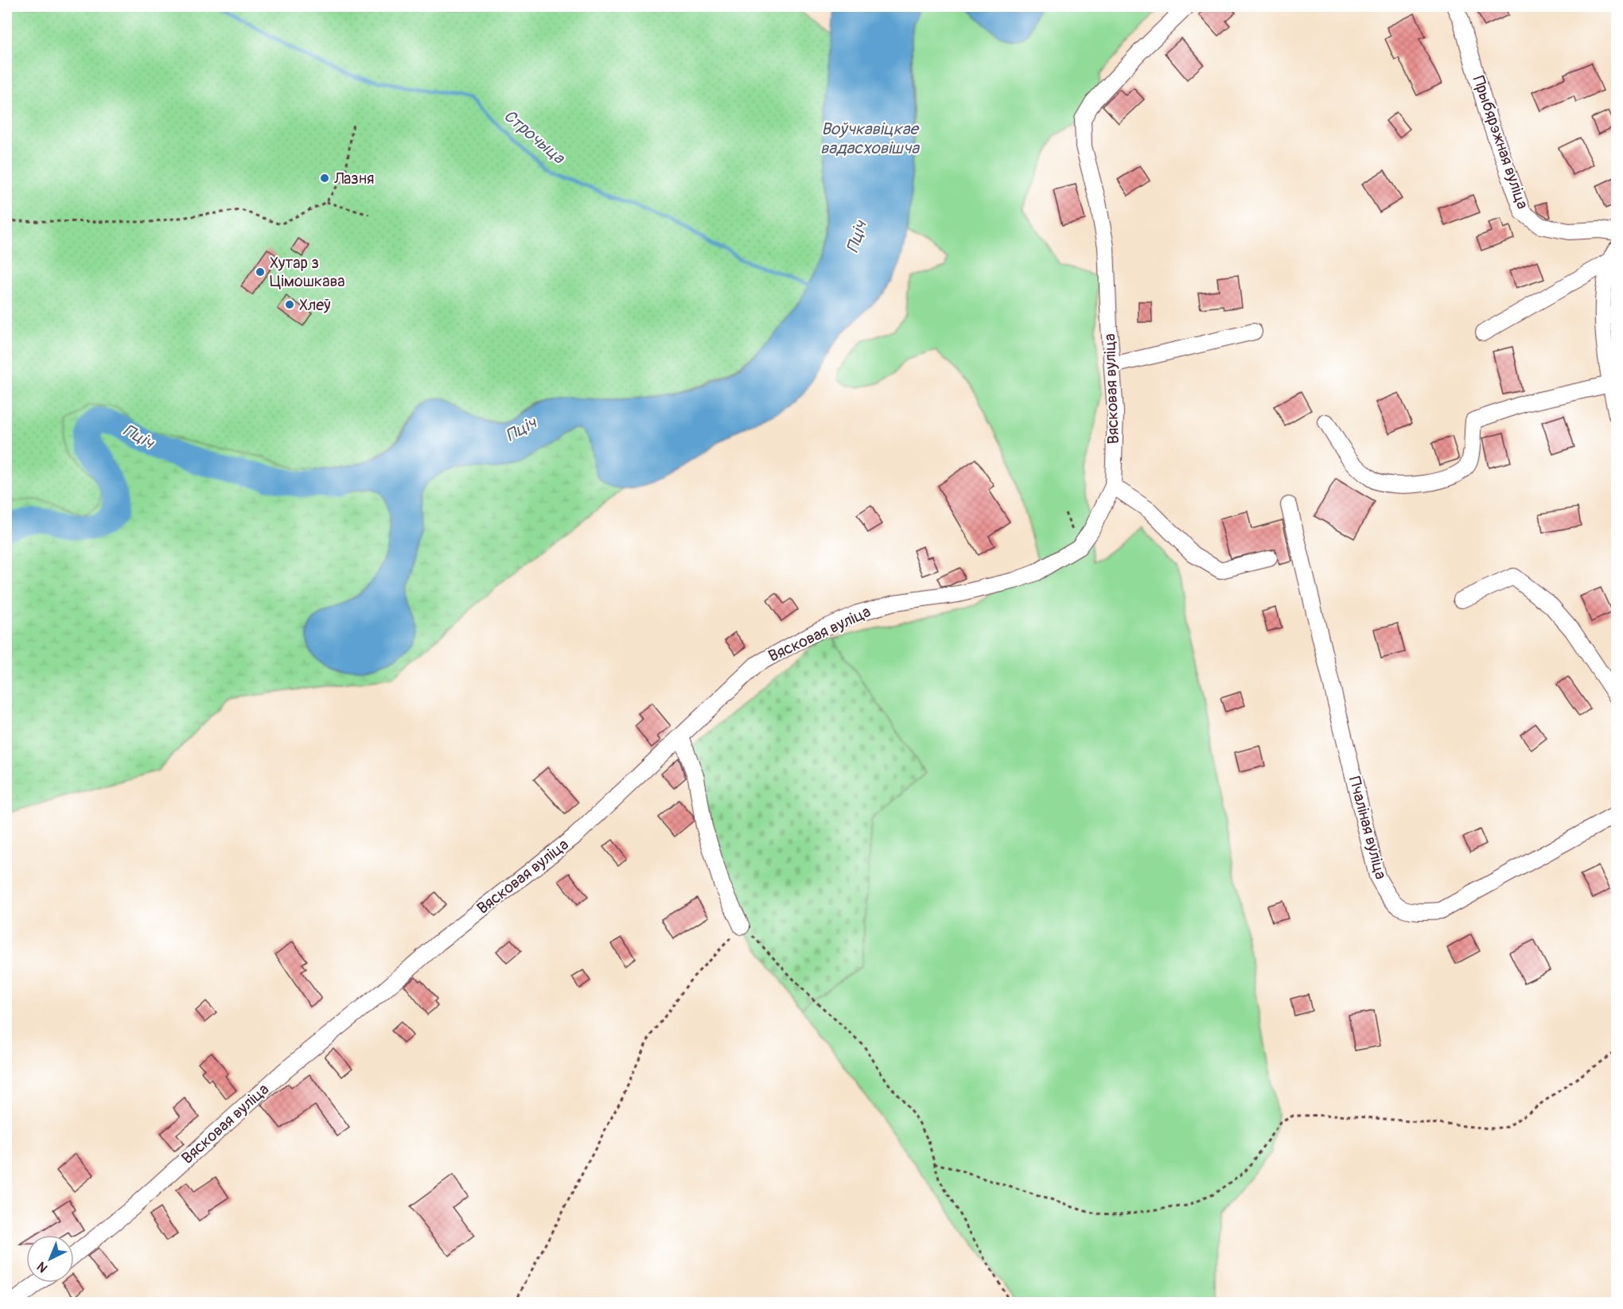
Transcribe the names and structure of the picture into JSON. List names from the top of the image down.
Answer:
{
  "streets": {
    "street": ["Прыбярэжная вуліца", "Вясковая вуліца", "Пчаліная вуліца"]
  },
  "water": ["Воўчкавіцкае вадасховішча", "Строчыца", "Пціч"],
  "places": ["Лазня", "Хутар з Цімошкава", "Хлеў"],
  "north": "bottom left"
}
